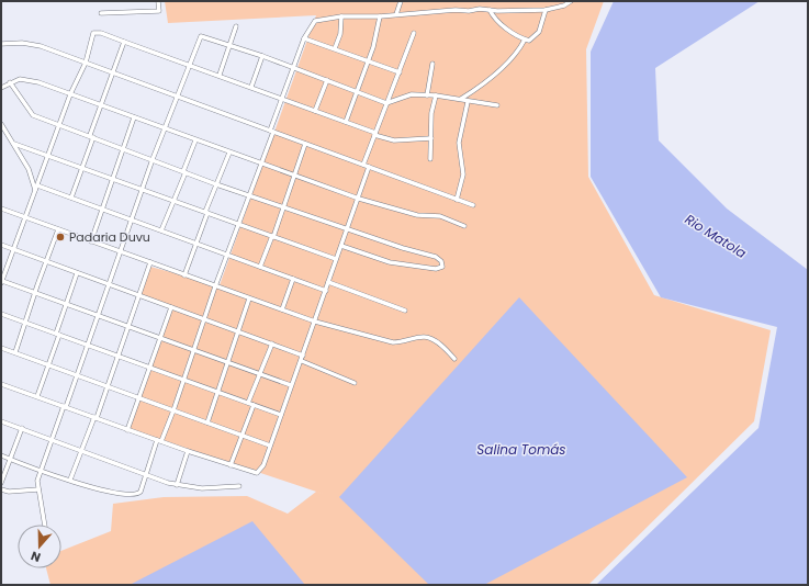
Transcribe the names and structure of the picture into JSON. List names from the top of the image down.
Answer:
{
  "water": ["Rio Matola", "Salina Tomás"],
  "places": ["Padaria Duvu"],
  "north": "bottom"
}
